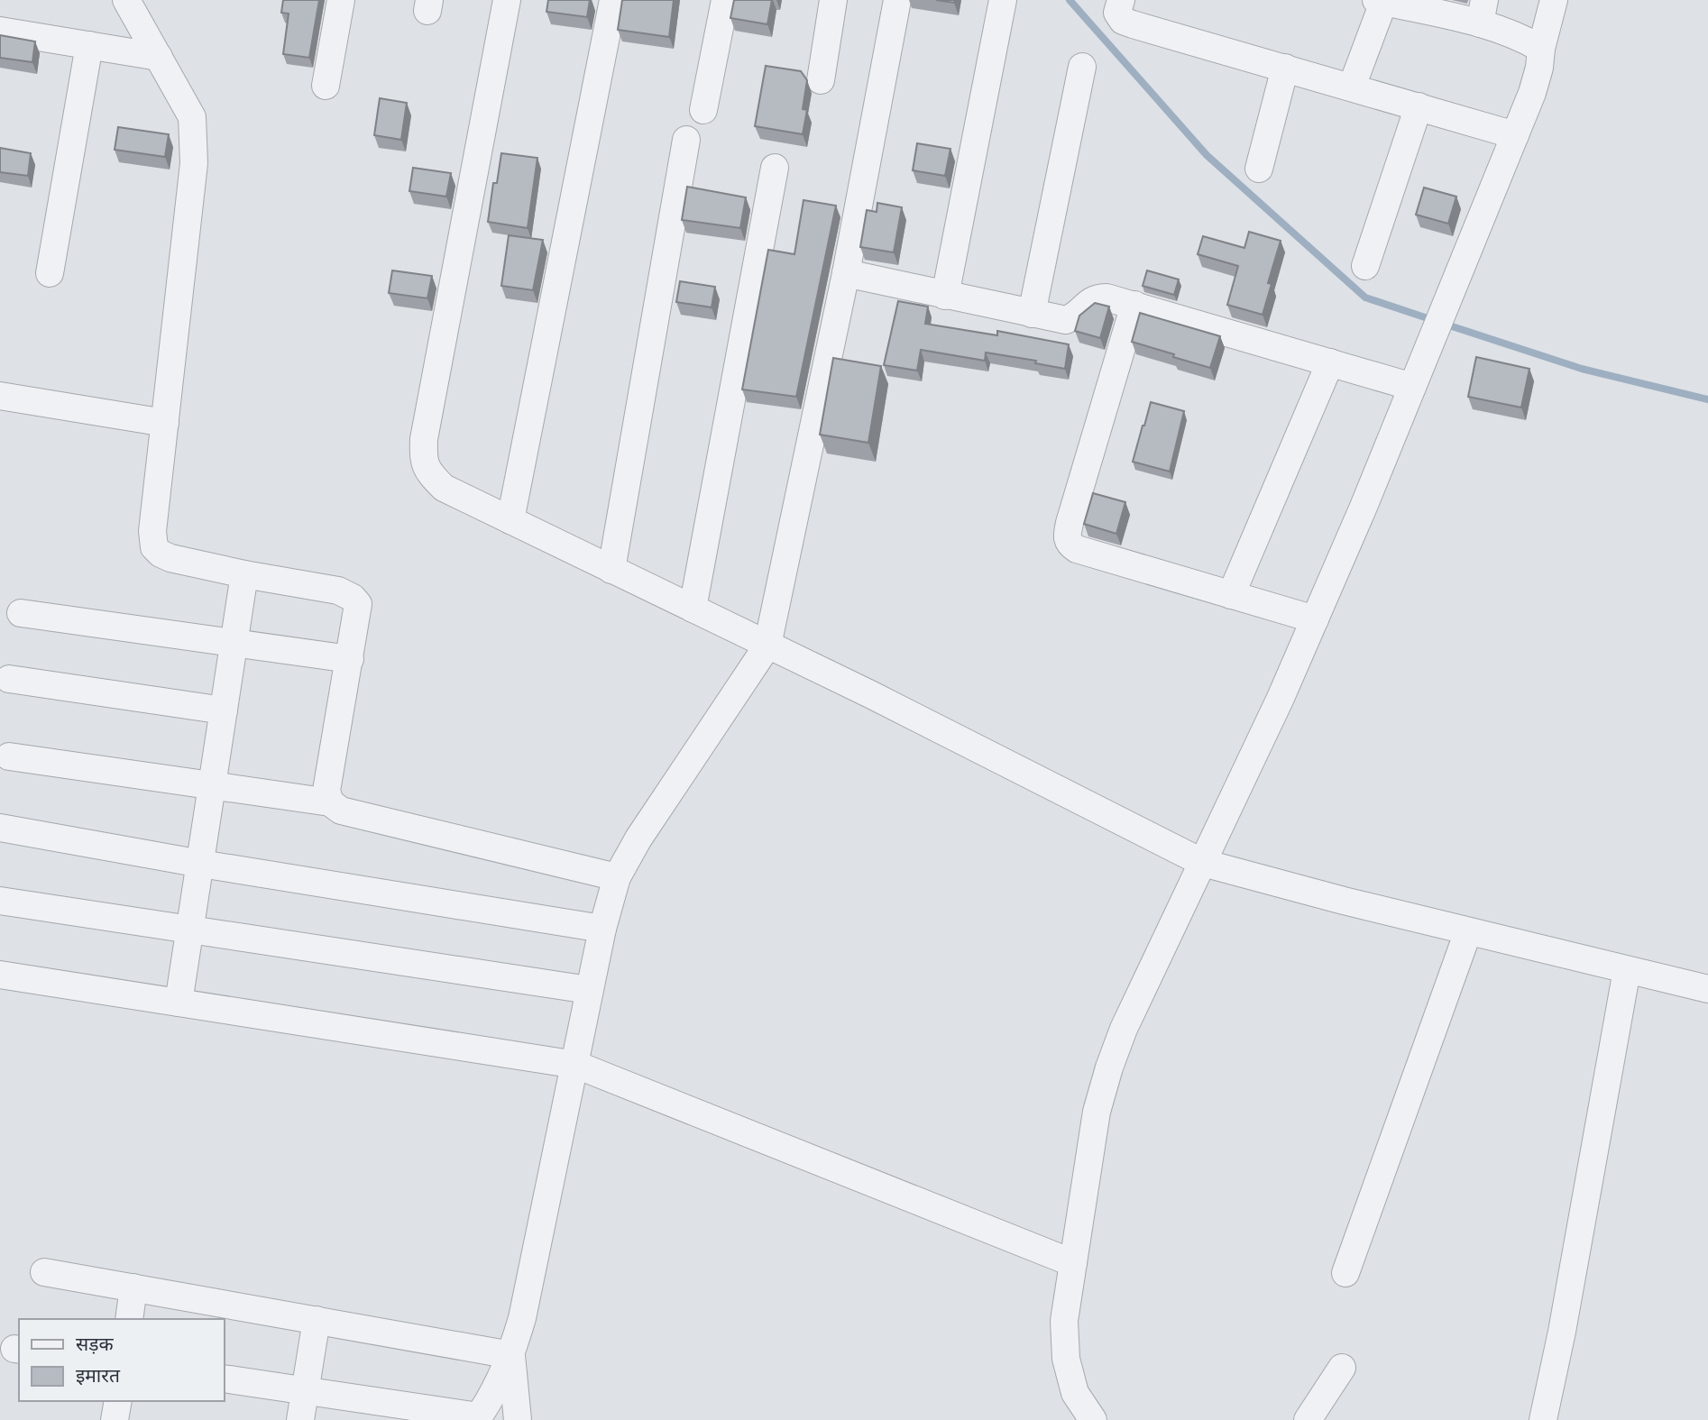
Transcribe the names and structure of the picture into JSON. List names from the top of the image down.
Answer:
{
  "legend": ["सड़क", "इमारत"]
}
